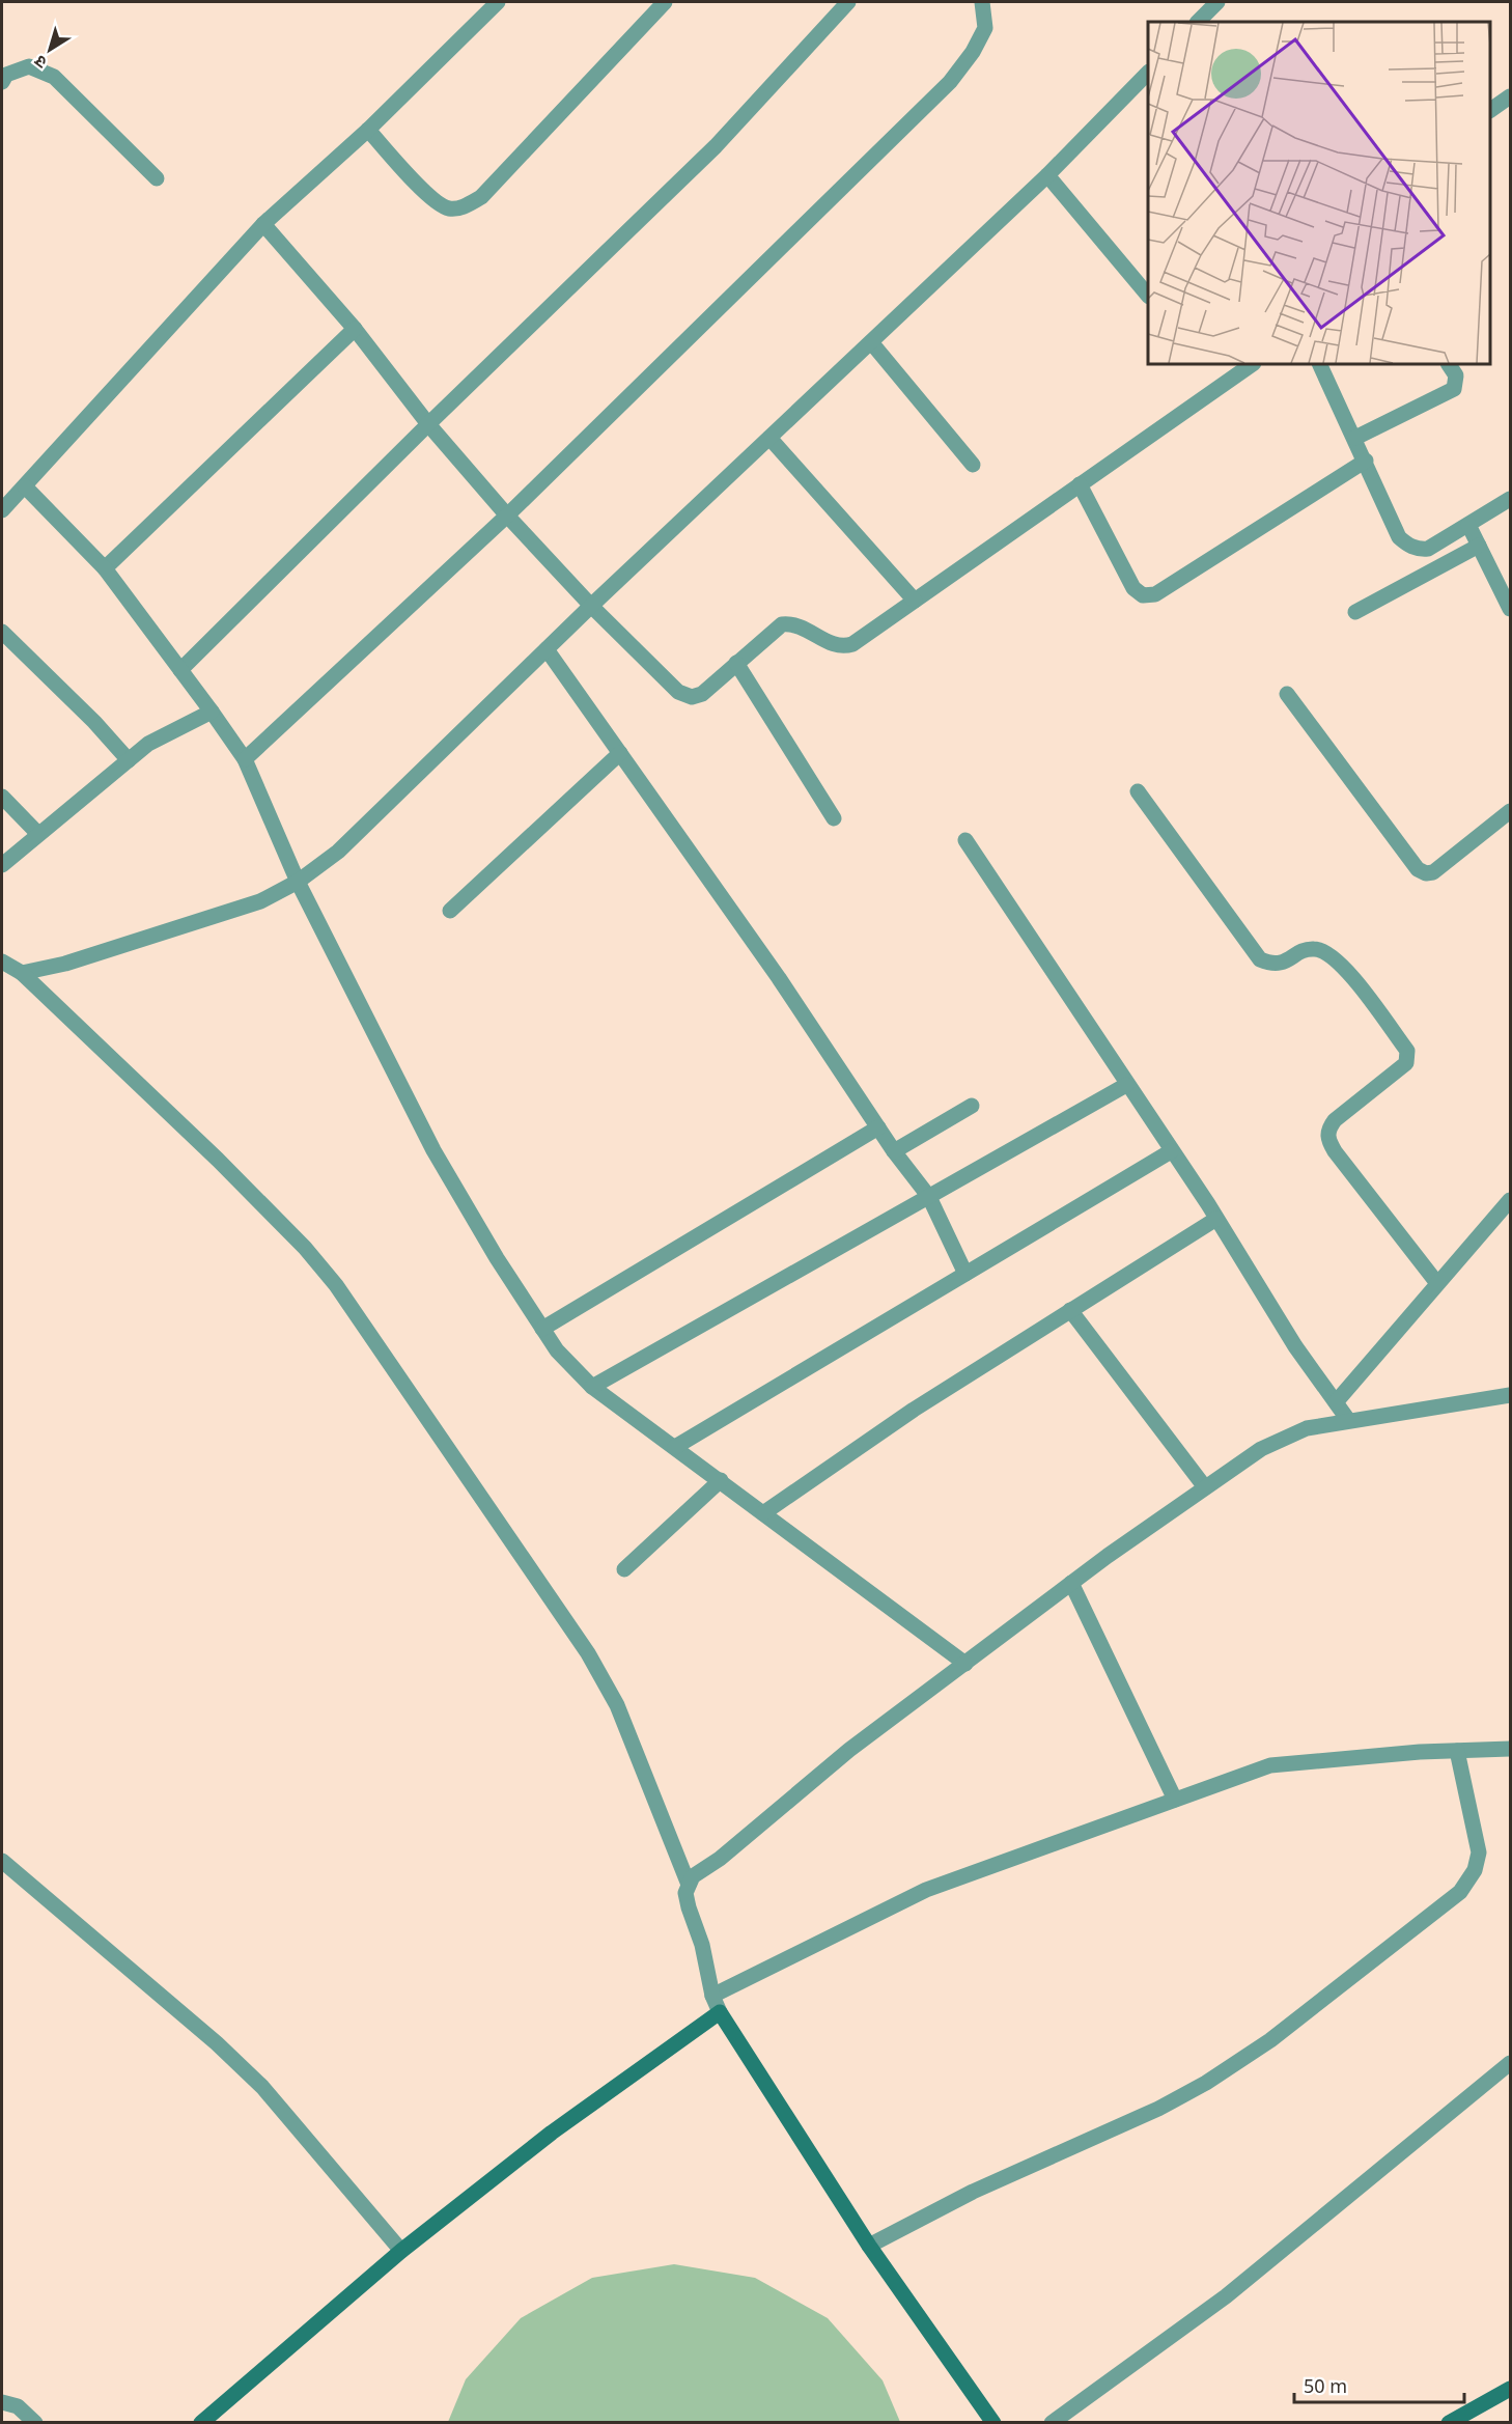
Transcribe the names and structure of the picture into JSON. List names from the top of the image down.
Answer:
{
  "scale_bar": "50 m",
  "north": "bottom left"
}
